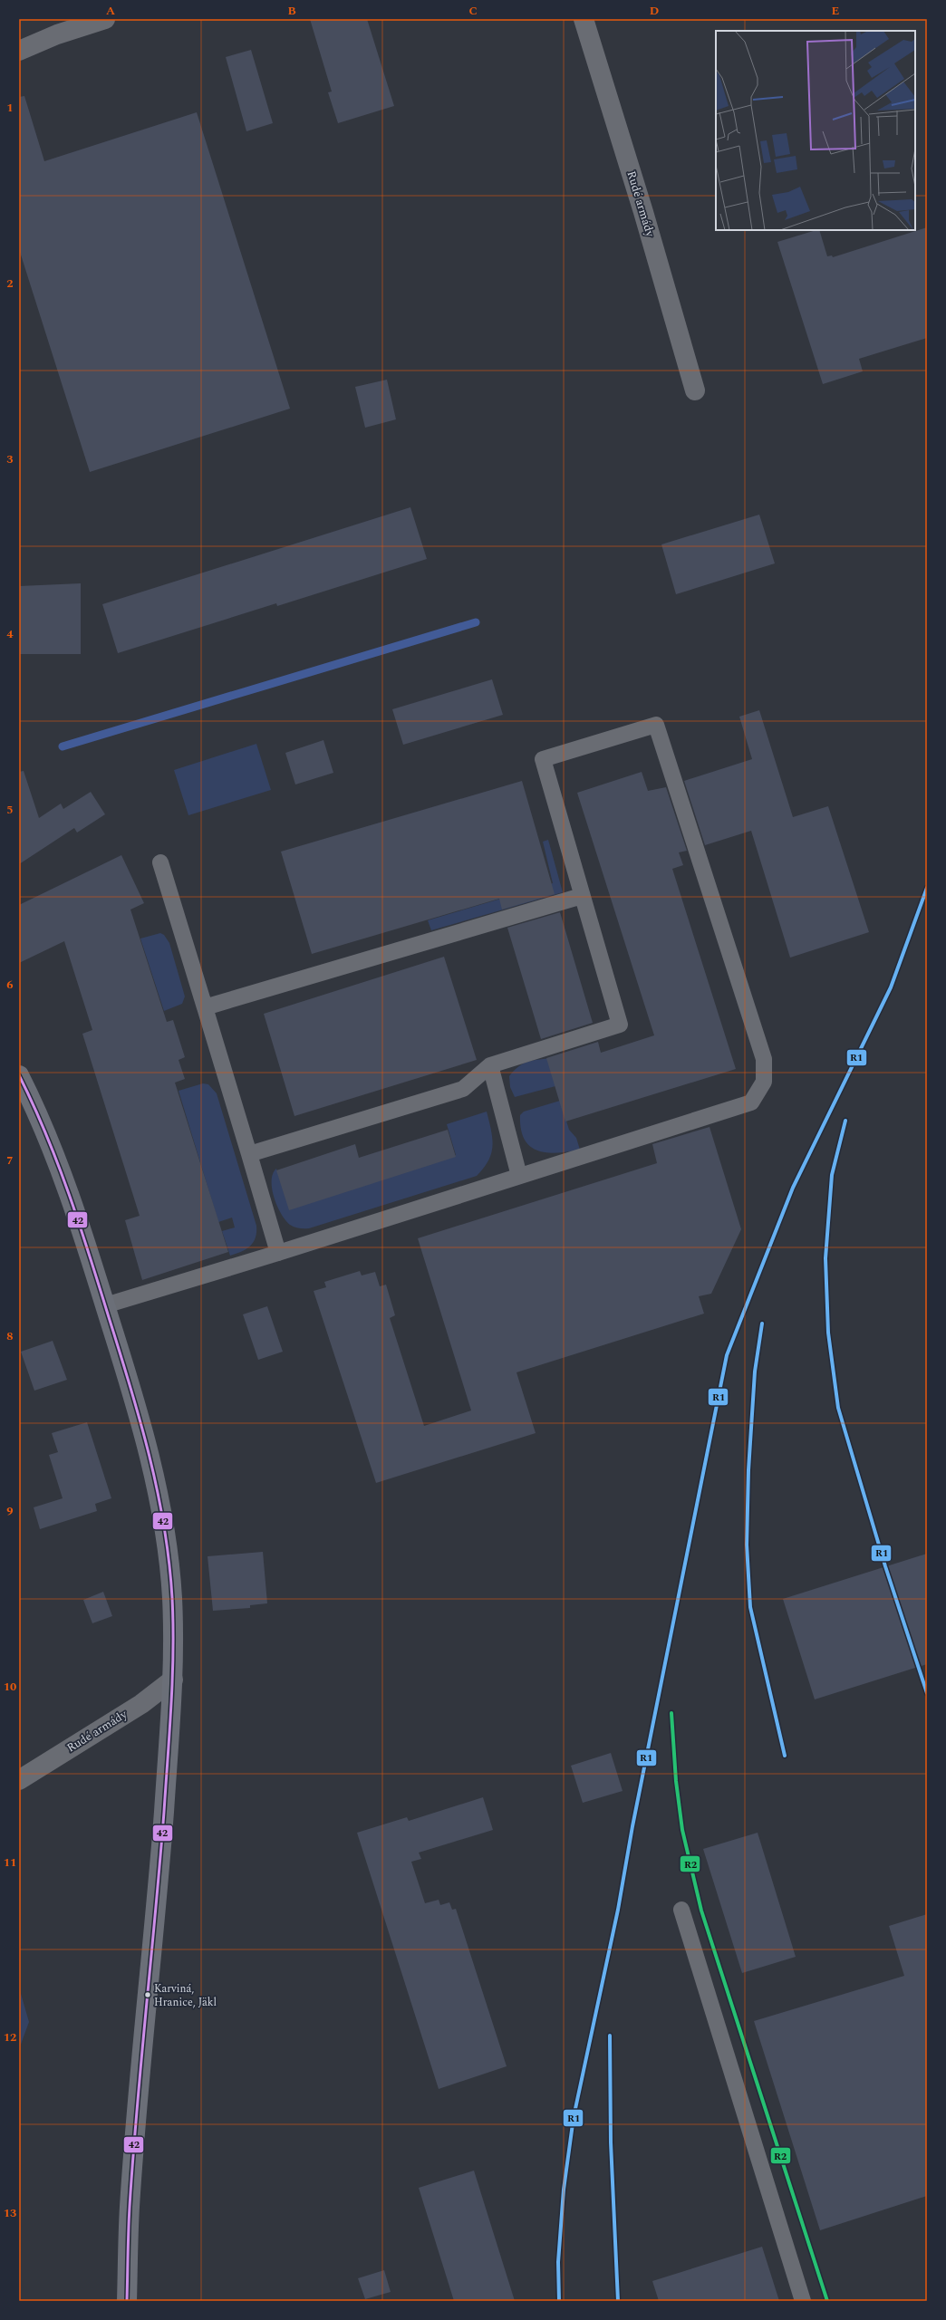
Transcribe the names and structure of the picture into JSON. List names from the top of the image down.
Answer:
{
  "streets": {
    "street": ["Rudé armády"]
  },
  "places": ["Karviná, Hranice, Jäkl"],
  "lines": ["transit line R1", "transit line 42", "transit line R2"],
  "grid": {
    "columns": [
      "A",
      "B",
      "C",
      "D",
      "E"
    ],
    "rows": [
      "1",
      "2",
      "3",
      "4",
      "5",
      "6",
      "7",
      "8",
      "9",
      "10",
      "11",
      "12",
      "13"
    ]
  }
}
